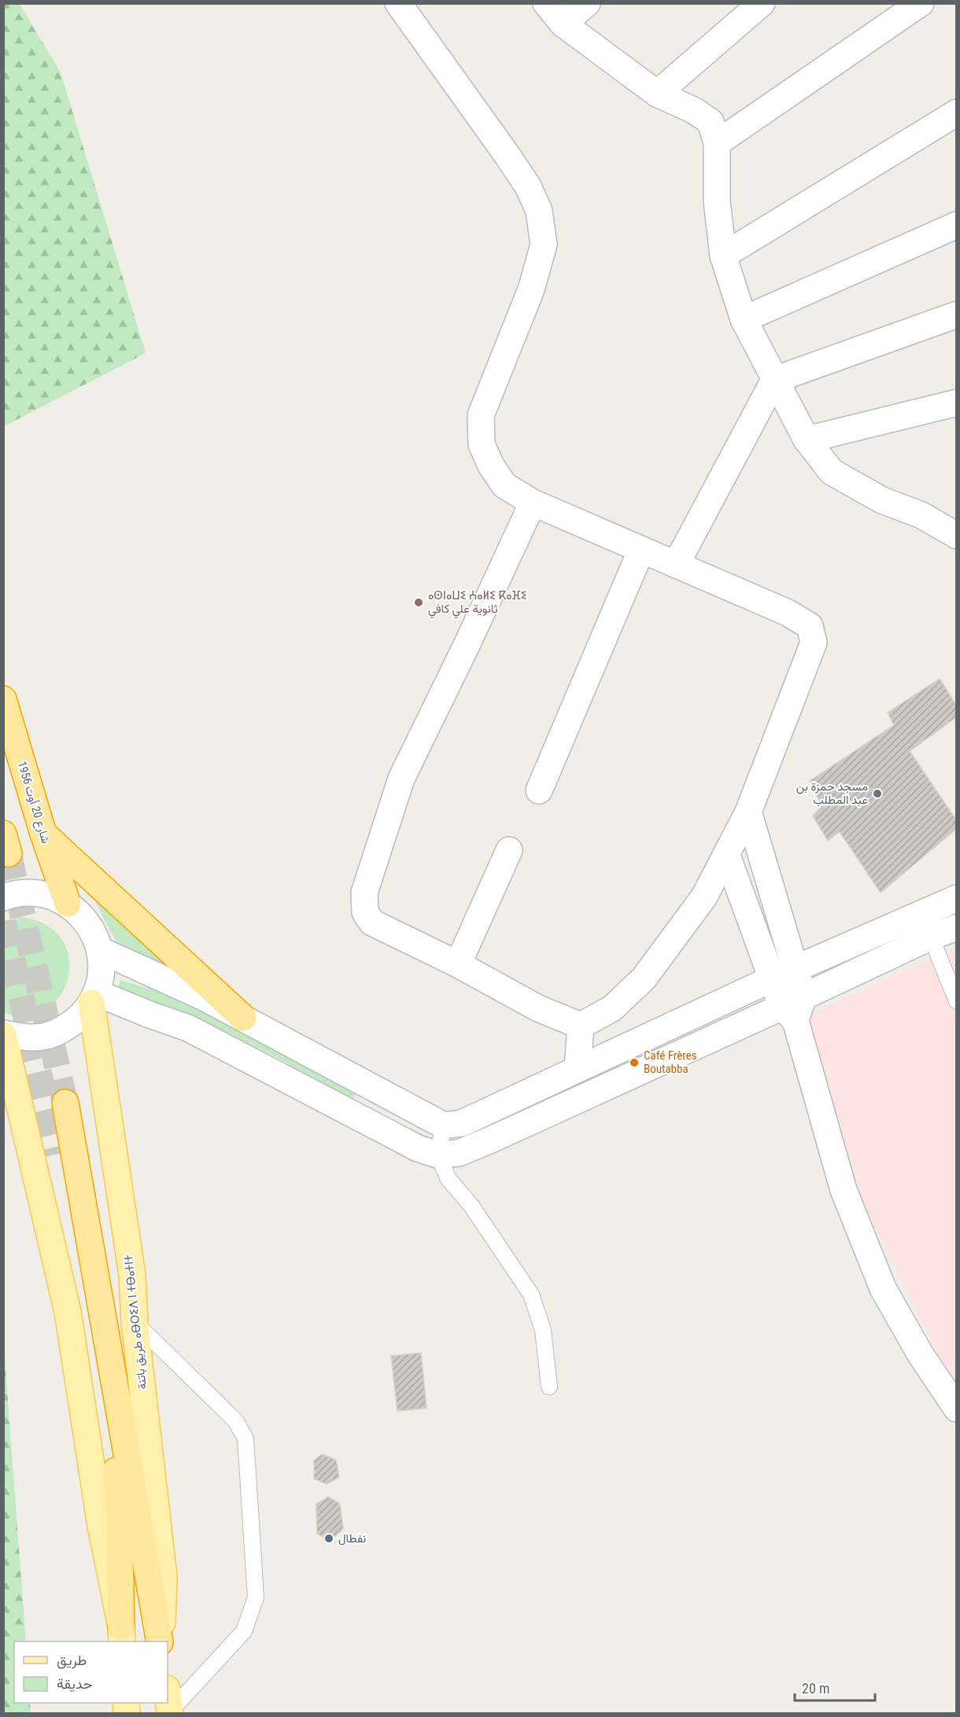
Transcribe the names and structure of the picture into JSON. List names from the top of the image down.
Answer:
{
  "streets": {
    "highway": ["شارع 20 أوت 1956"],
    "main road": ["طريق باتنة ⴰⴱⵔⵉⴷ ⵏ ⵜⴱⴰⵜⵏⵜ"]
  },
  "places": [
    "ⴰⵙⵏⴰⵡⵉ ⵄⴰⵍⵉ ⴽⴰⴼⵉ ثانوية علي كافي",
    "مسجد حمزة بن عبد المطلب",
    "Café Frères Boutabba",
    "نفطال"
  ],
  "legend": ["طريق", "حديقة"],
  "scale_bar": "20 m"
}
